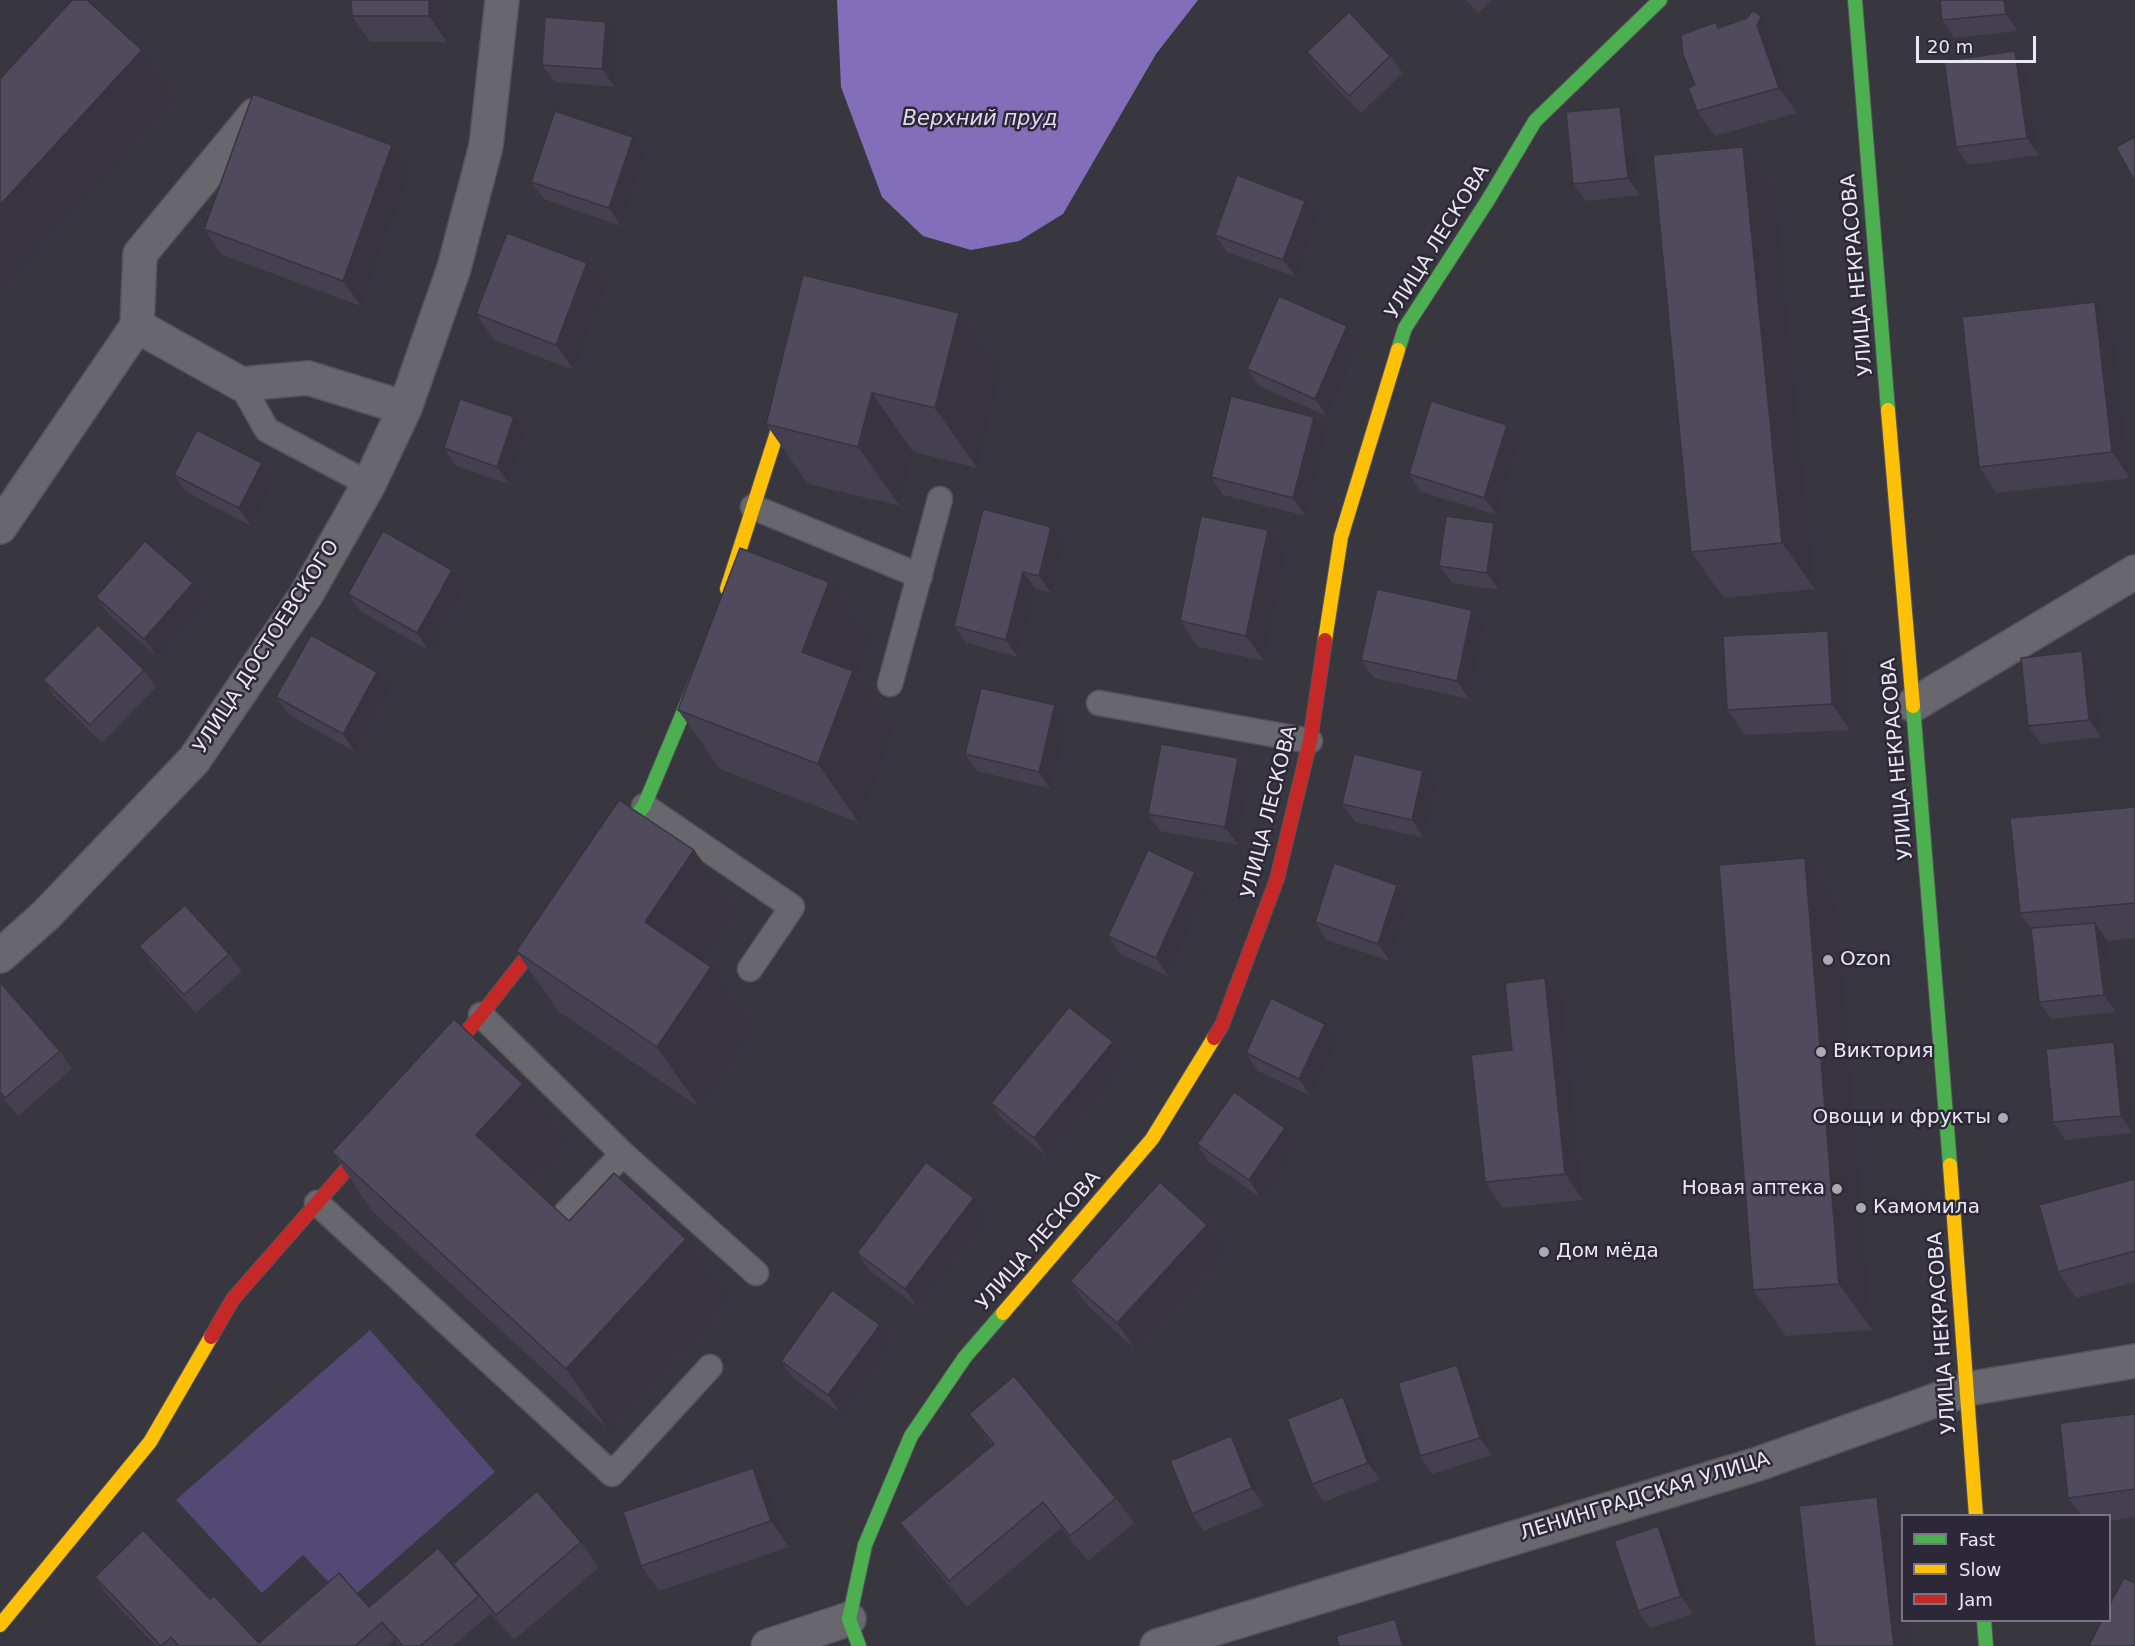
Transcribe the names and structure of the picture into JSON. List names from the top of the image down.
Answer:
{
  "streets": {
    "street": [
      "УЛИЦА ЛЕСКОВА",
      "УЛИЦА НЕКРАСОВА",
      "УЛИЦА ДОСТОЕВСКОГО",
      "ЛЕНИНГРАДСКАЯ УЛИЦА"
    ]
  },
  "crossings": [
    ["УЛИЦА НЕКРАСОВА", "ЛЕНИНГРАДСКАЯ УЛИЦА"]
  ],
  "water": ["Верхний пруд"],
  "places": [
    "Ozon",
    "Виктория",
    "Овощи и фрукты",
    "Новая аптека",
    "Камомила",
    "Дом мёда"
  ],
  "legend": ["Fast", "Slow", "Jam"],
  "scale_bar": "20 m"
}
